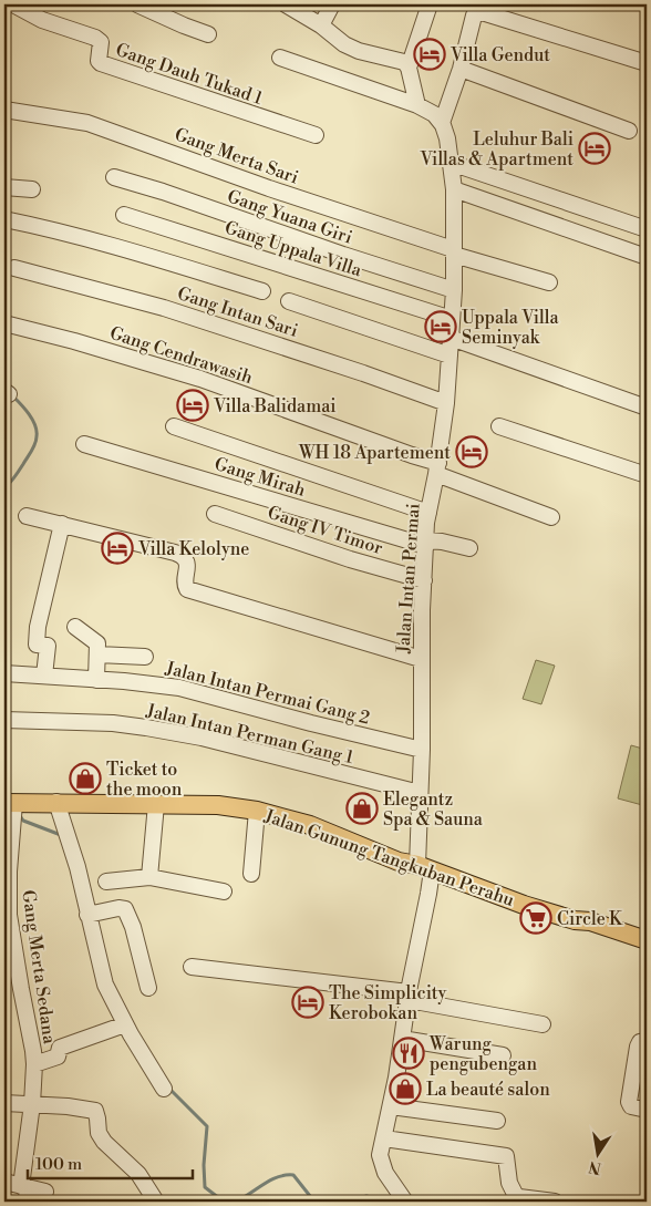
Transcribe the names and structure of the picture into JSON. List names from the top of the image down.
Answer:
{
  "streets": {
    "main road": ["Jalan Gunung Tangkuban Perahu"],
    "street": [
      "Gang Dauh Tukad 1",
      "Gang Merta Sari",
      "Gang Yuana Giri",
      "Gang Uppala Villa",
      "Gang Intan Sari",
      "Gang Cendrawasih",
      "Gang Mirah",
      "Gang IV Timor",
      "Jalan Intan Permai",
      "Jalan Intan Permai Gang 2",
      "Jalan Intan Perman Gang 1",
      "Gang Merta Sedana"
    ]
  },
  "crossings": [
    ["Gang Merta Sari", "Jalan Intan Permai"],
    ["Gang Yuana Giri", "Jalan Intan Permai"],
    ["Gang Uppala Villa", "Jalan Intan Permai"],
    ["Gang Intan Sari", "Jalan Intan Permai"],
    ["Gang Cendrawasih", "Jalan Intan Permai"],
    ["Gang Mirah", "Jalan Intan Permai"],
    ["Gang IV Timor", "Jalan Intan Permai"],
    ["Jalan Intan Permai", "Jalan Intan Permai Gang 2"],
    ["Jalan Intan Permai", "Jalan Intan Perman Gang 1"],
    ["Jalan Intan Permai", "Jalan Gunung Tangkuban Perahu"],
    ["Jalan Gunung Tangkuban Perahu", "Gang Merta Sedana"]
  ],
  "places": {
    "hotel": [
      "Villa Gendut",
      "Leluhur Bali Villas & Apartment",
      "Uppala Villa Seminyak",
      "Villa Balidamai",
      "WH 18 Apartement",
      "Villa Kelolyne",
      "The Simplicity Kerobokan"
    ],
    "shop": ["Ticket to the moon", "Elegantz Spa & Sauna", "La beauté salon"],
    "supermarket": ["Circle K"],
    "restaurant": ["Warung pengubengan"]
  },
  "scale_bar": "100 m",
  "north": "bottom"
}
